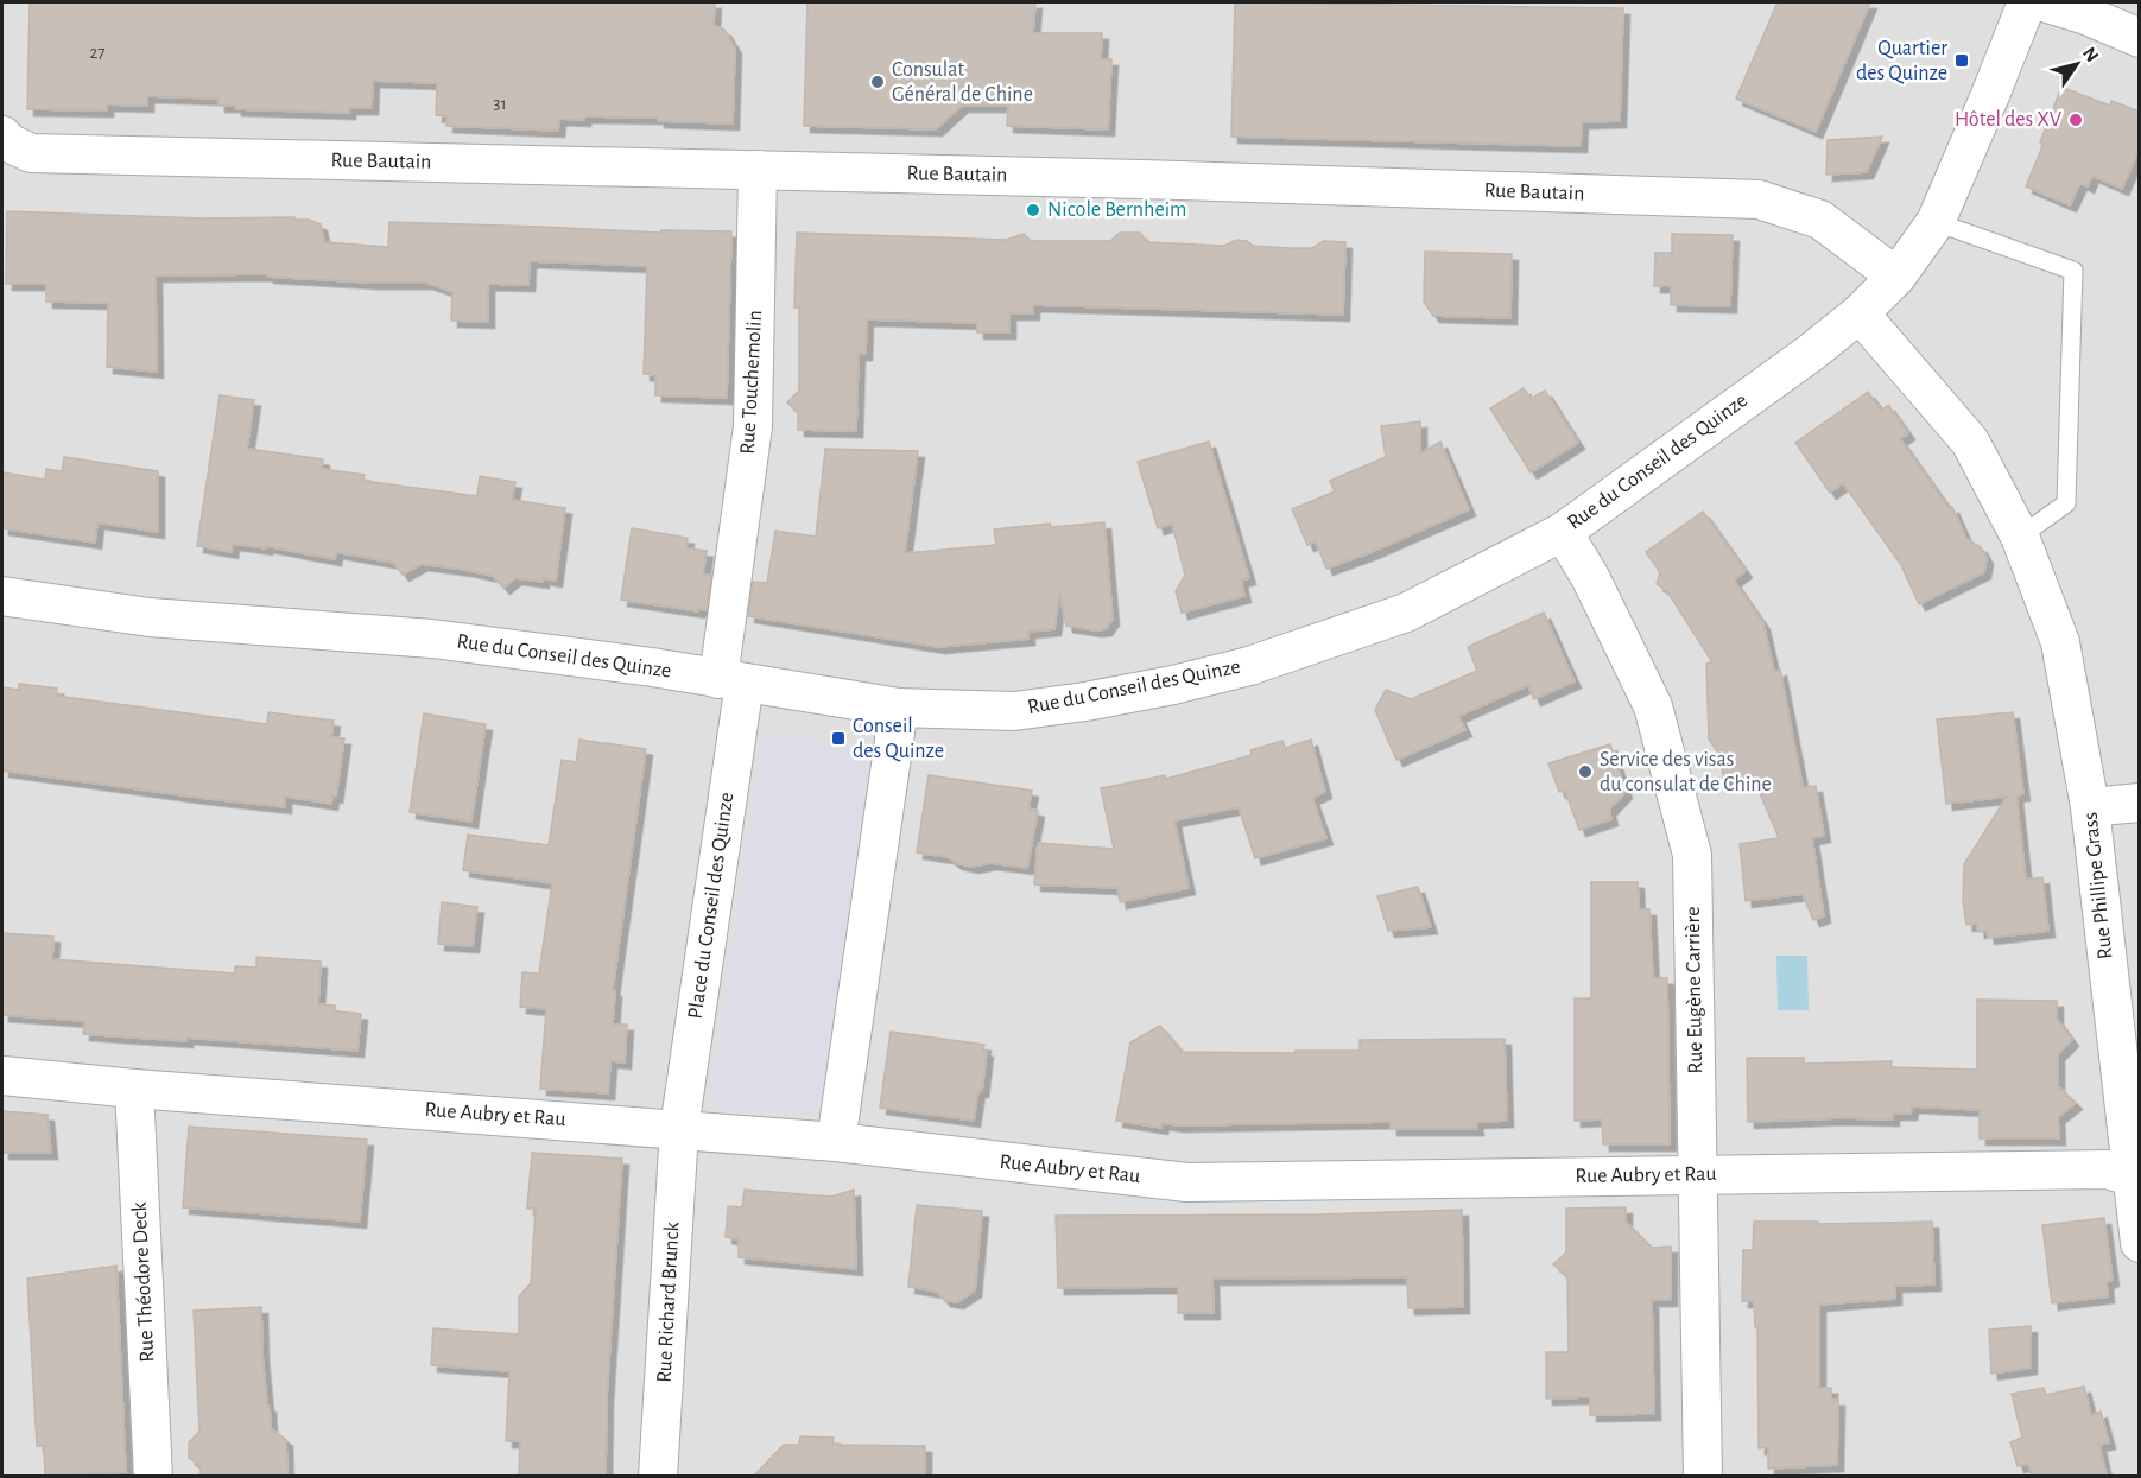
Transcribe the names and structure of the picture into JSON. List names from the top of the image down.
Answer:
{
  "streets": {
    "street": [
      "Rue Bautain",
      "Rue Touchemolin",
      "Rue du Conseil des Quinze",
      "Rue Phillipe Grass",
      "Place du Conseil des Quinze",
      "Rue Eugène Carrière",
      "Rue Aubry et Rau",
      "Rue Théodore Deck",
      "Rue Richard Brunck"
    ]
  },
  "crossings": [
    ["Rue Bautain", "Rue Touchemolin"],
    ["Rue Bautain", "Rue du Conseil des Quinze"],
    ["Rue Touchemolin", "Rue du Conseil des Quinze"],
    ["Rue Touchemolin", "Place du Conseil des Quinze"],
    ["Rue du Conseil des Quinze", "Rue Phillipe Grass"],
    ["Rue du Conseil des Quinze", "Place du Conseil des Quinze"],
    ["Rue du Conseil des Quinze", "Rue Eugène Carrière"],
    ["Rue Phillipe Grass", "Rue Aubry et Rau"],
    ["Place du Conseil des Quinze", "Rue Aubry et Rau"],
    ["Place du Conseil des Quinze", "Rue Richard Brunck"],
    ["Rue Eugène Carrière", "Rue Aubry et Rau"],
    ["Rue Aubry et Rau", "Rue Théodore Deck"],
    ["Rue Aubry et Rau", "Rue Richard Brunck"]
  ],
  "places": {
    "transit": ["Quartier des Quinze", "Conseil des Quinze"],
    "other": [
      "Consulat Général de Chine",
      "Hôtel des XV",
      "Nicole Bernheim",
      "Service des visas du consulat de Chine"
    ]
  },
  "house_numbers": ["27", "31"],
  "north": "top right"
}
